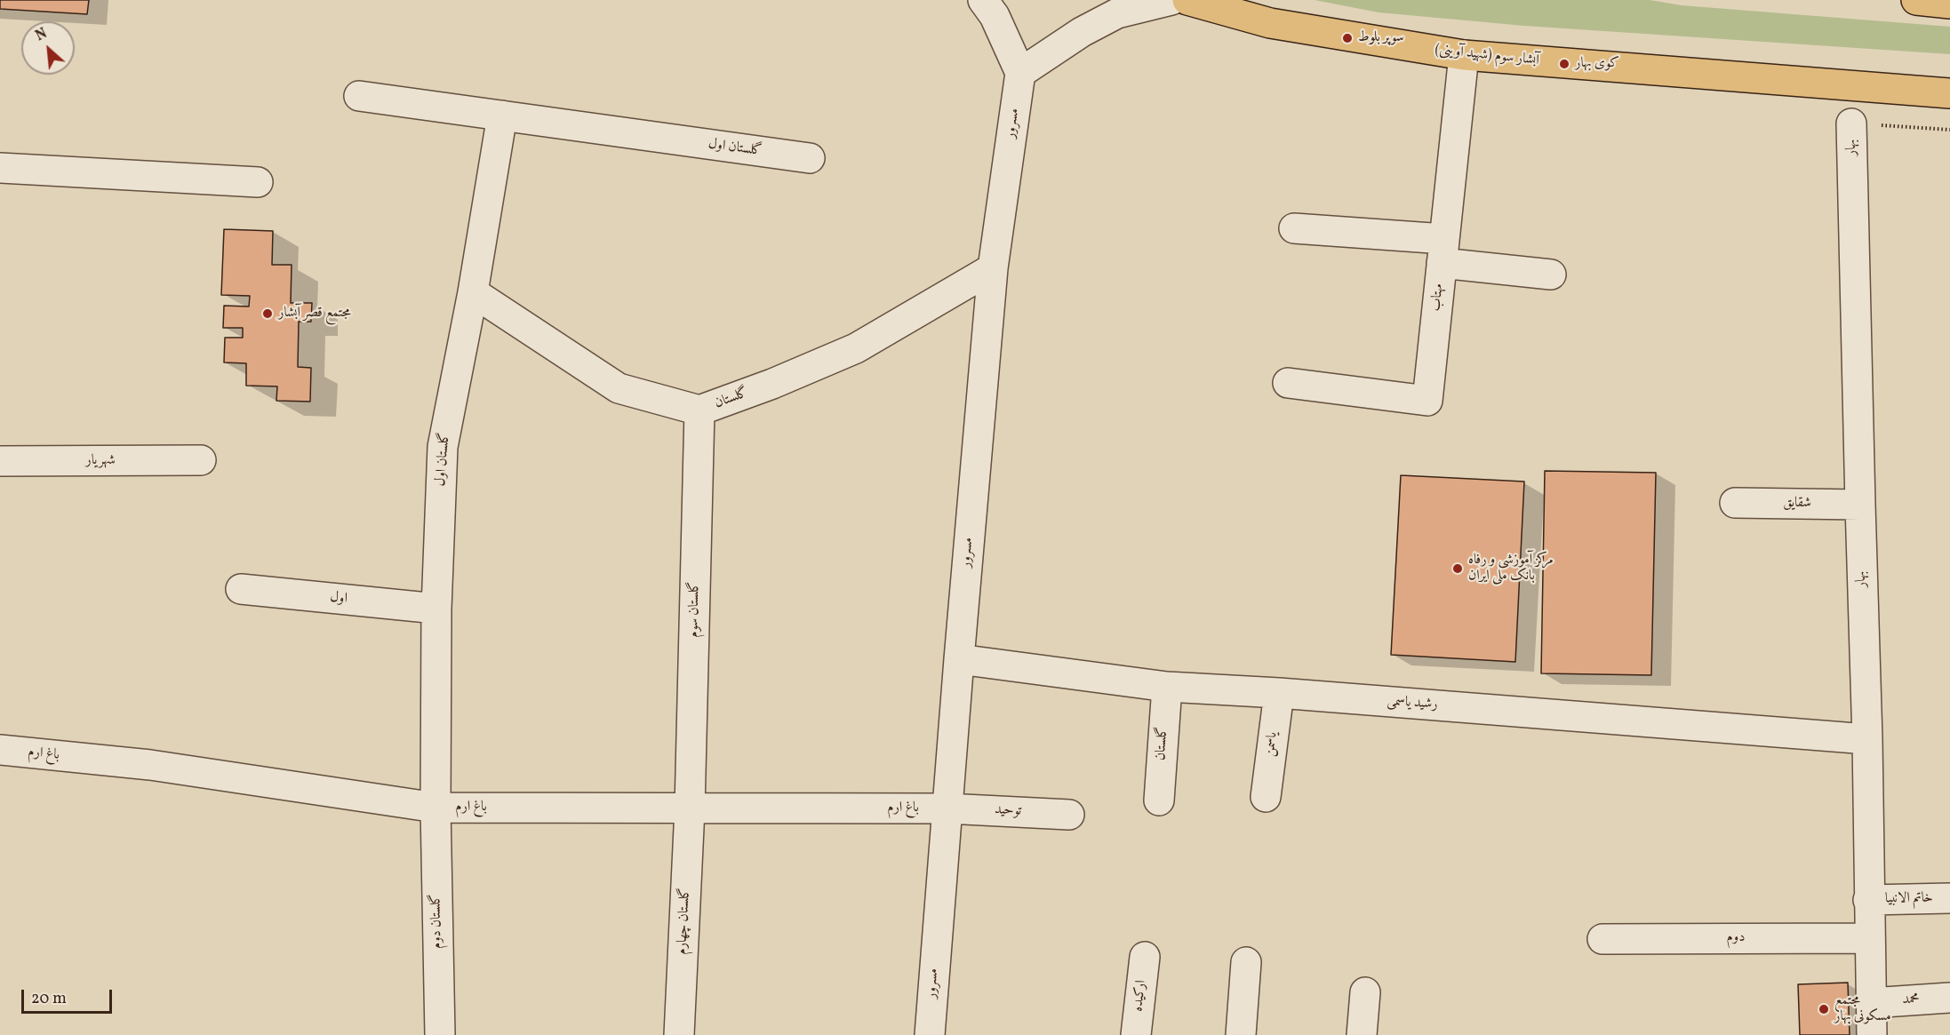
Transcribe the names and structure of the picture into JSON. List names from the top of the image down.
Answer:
{
  "streets": {
    "main road": ["آبشار سوم (شهید آوینی)"],
    "street": [
      "مسرور",
      "بهار",
      "گلستان اول",
      "مهتاب",
      "گلستان",
      "شهریار",
      "شقایق",
      "اول",
      "گلستان سوم",
      "رشید یاسمی",
      "یاسمن",
      "باغ ارم",
      "توحید",
      "خاتم الانبیا",
      "گلستان دوم",
      "گلستان چهارم",
      "دوم",
      "ارکیده",
      "محمد"
    ]
  },
  "crossings": [
    ["آبشار سوم (شهید آوینی)", "مهتاب"],
    ["مسرور", "گلستان"],
    ["مسرور", "رشید یاسمی"],
    ["مسرور", "باغ ارم"],
    ["مسرور", "توحید"],
    ["بهار", "شقایق"],
    ["بهار", "رشید یاسمی"],
    ["بهار", "خاتم الانبیا"],
    ["بهار", "دوم"],
    ["بهار", "محمد"],
    ["گلستان اول", "گلستان"],
    ["گلستان اول", "اول"],
    ["گلستان اول", "باغ ارم"],
    ["گلستان اول", "گلستان دوم"],
    ["گلستان", "گلستان سوم"],
    ["گلستان", "رشید یاسمی"],
    ["گلستان سوم", "باغ ارم"],
    ["گلستان سوم", "گلستان چهارم"],
    ["رشید یاسمی", "یاسمن"],
    ["باغ ارم", "توحید"],
    ["باغ ارم", "گلستان دوم"],
    ["باغ ارم", "گلستان چهارم"]
  ],
  "places": [
    "سوپر بلوط",
    "کوی بهار",
    "مجتمع قصر آبشار",
    "مرکز آموزشی و رفاه بانک ملی ایران",
    "مجتمع مسکونی بهار"
  ],
  "scale_bar": "20 m",
  "north": "top left"
}
